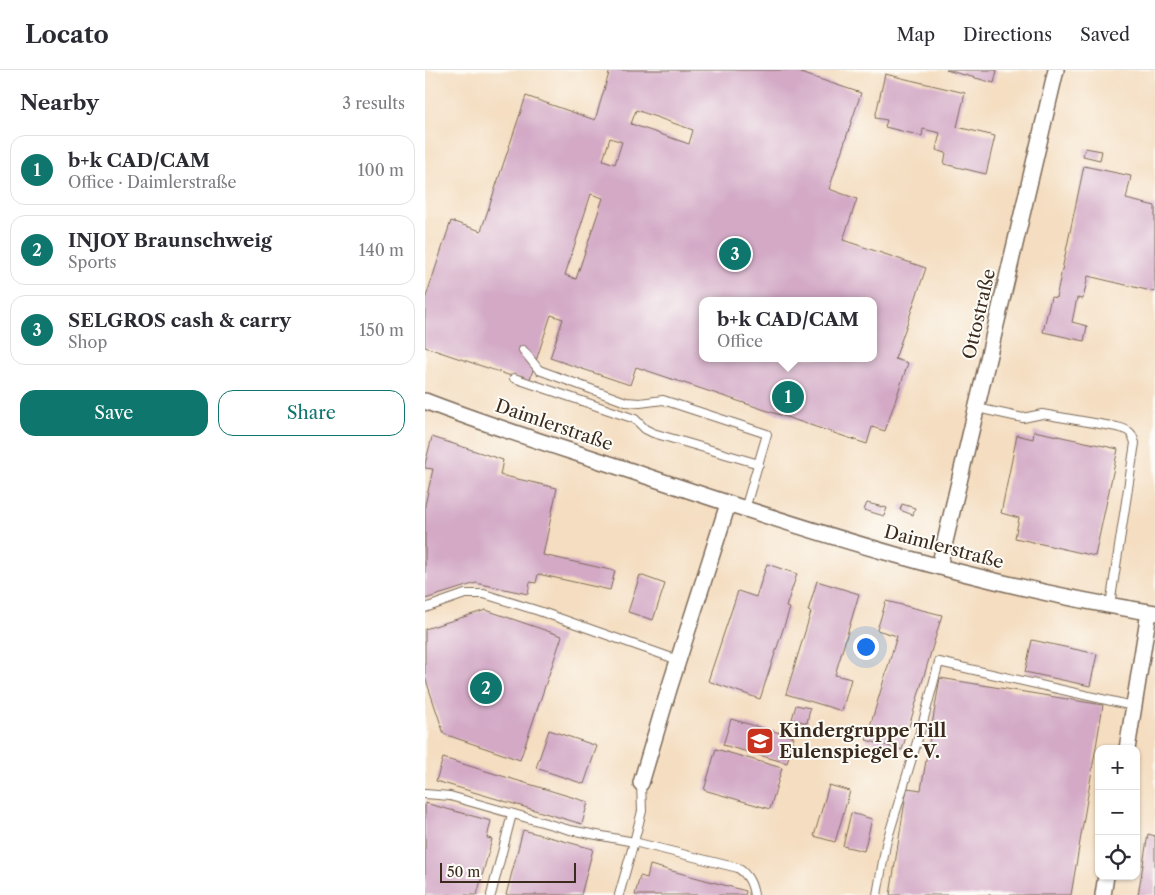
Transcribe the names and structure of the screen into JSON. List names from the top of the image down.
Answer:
{
  "streets": {
    "street": ["Ottostraße", "Daimlerstraße"]
  },
  "crossings": [
    ["Ottostraße", "Daimlerstraße"]
  ],
  "places": {
    "school or university": ["Kindergruppe Till Eulenspiegel e. V."]
  },
  "scale_bar": "50 m",
  "page": {
    "header": "Locato",
    "nav": ["Map", "Directions", "Saved"],
    "heading": ["Nearby", "3 results"],
    "list": [
      {
        "mark": "1",
        "name": "b+k CAD/CAM",
        "note": "Office · Daimlerstraße",
        "value": "100 m"
      },
      {
        "mark": "2",
        "name": "INJOY Braunschweig",
        "note": "Sports",
        "value": "140 m"
      },
      {
        "mark": "3",
        "name": "SELGROS cash & carry",
        "note": "Shop",
        "value": "150 m"
      }
    ],
    "pins": ["3", "1", "2"],
    "popup": ["b+k CAD/CAM", "Office"],
    "buttons": ["Save", "Share"],
    "map_buttons": ["+", "−"],
    "scale": "50 m"
  }
}
